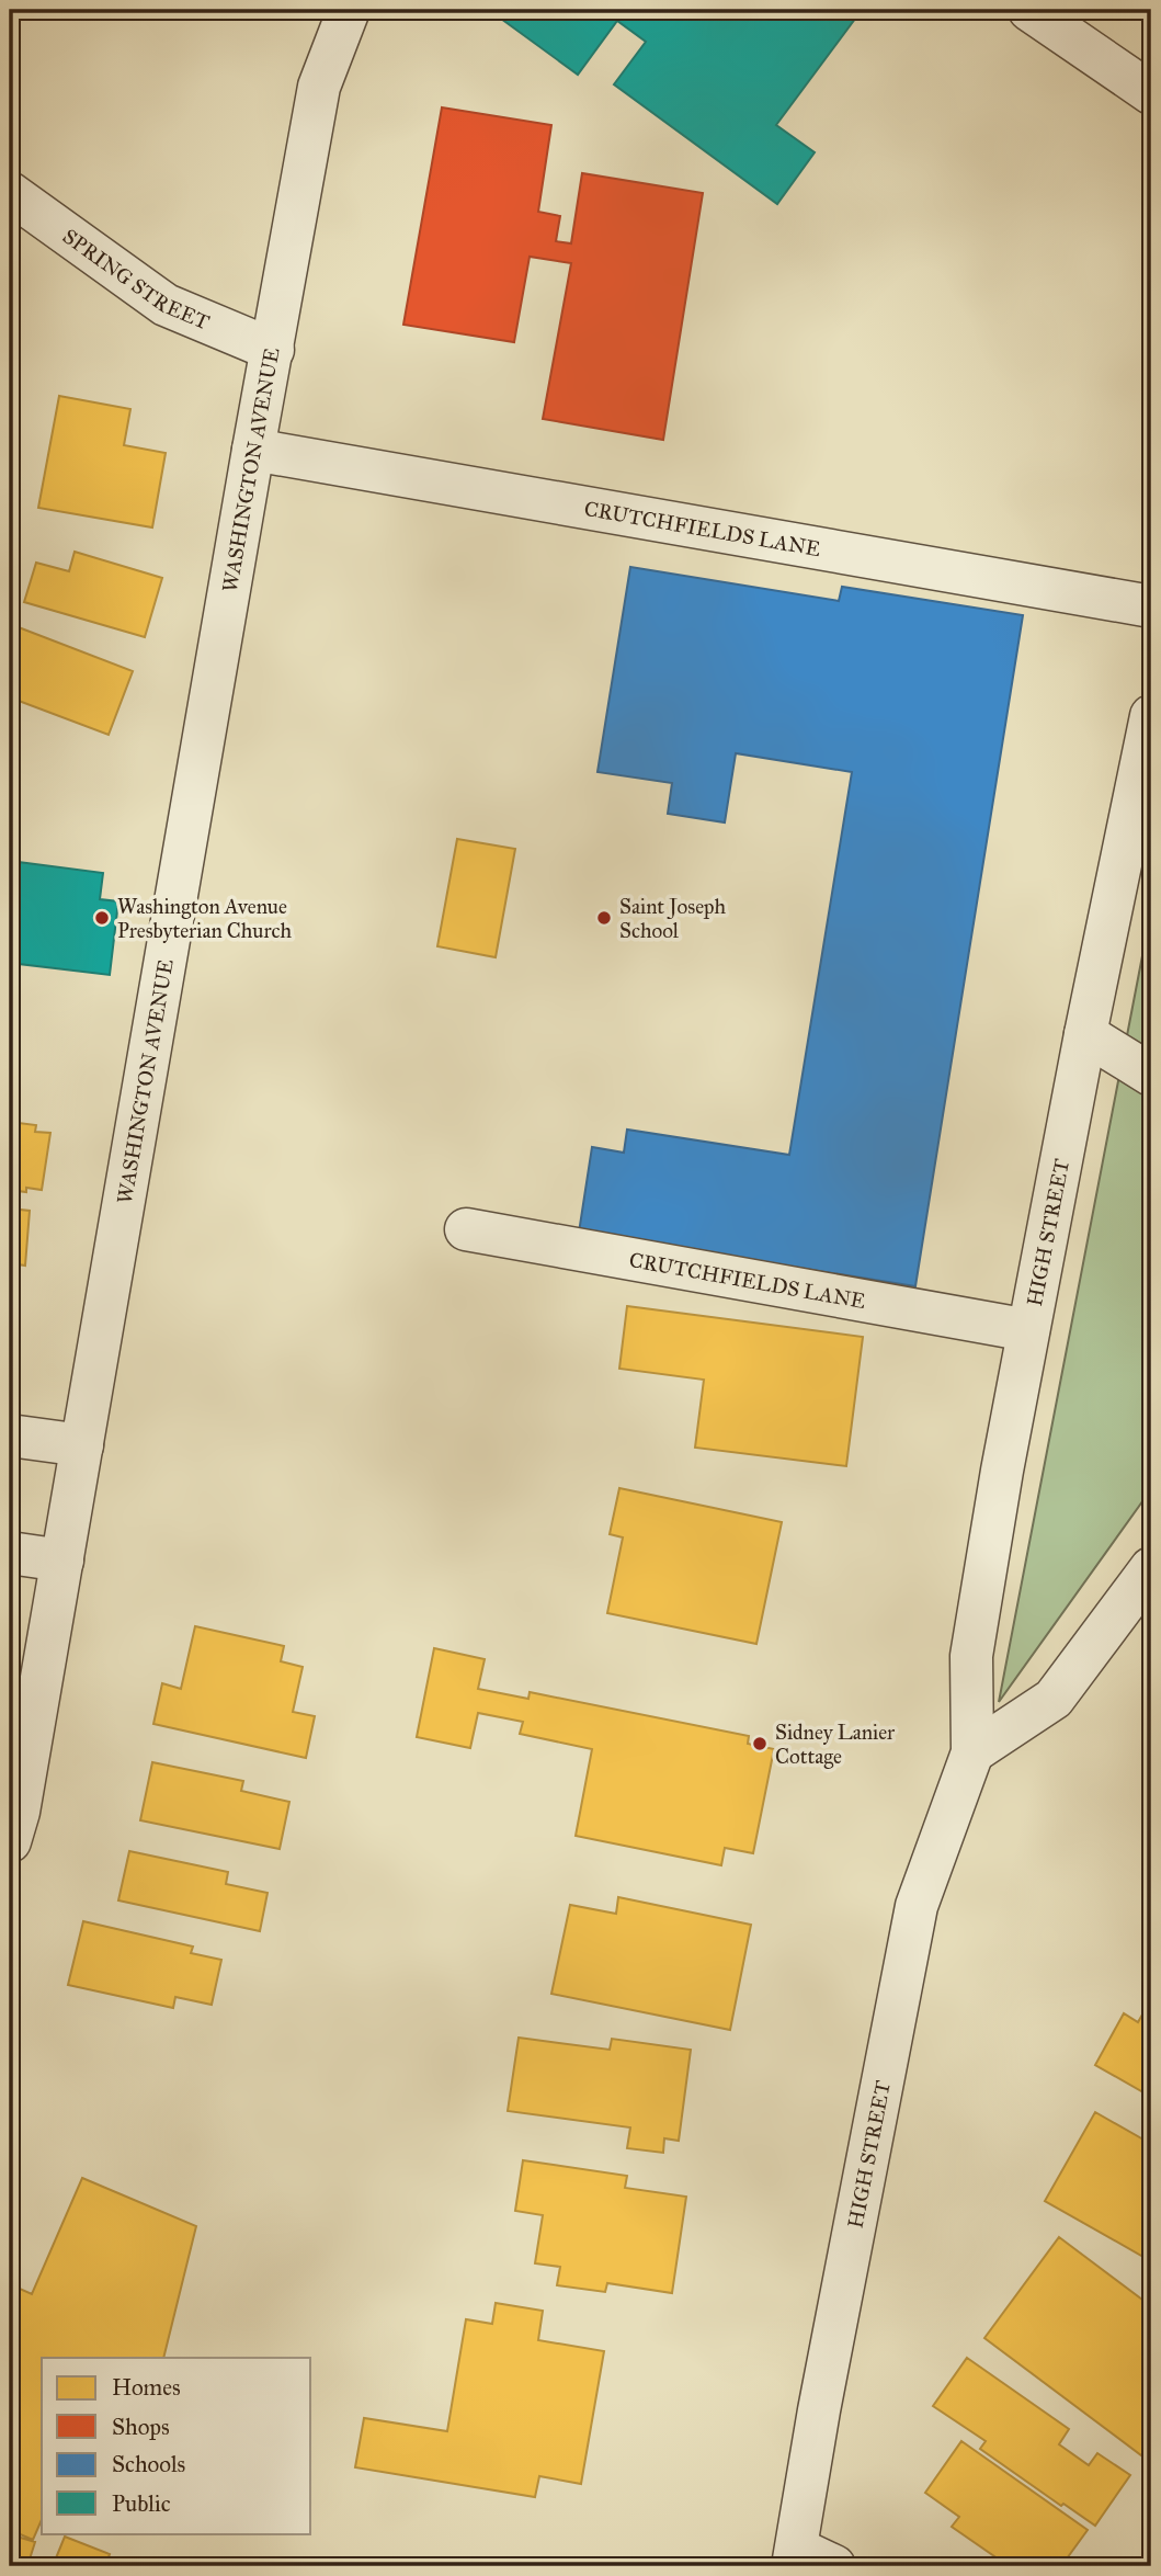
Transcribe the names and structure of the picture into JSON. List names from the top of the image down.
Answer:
{
  "streets": {
    "street": [
      "SPRING STREET",
      "WASHINGTON AVENUE",
      "CRUTCHFIELDS LANE",
      "HIGH STREET"
    ]
  },
  "crossings": [
    ["SPRING STREET", "WASHINGTON AVENUE"],
    ["WASHINGTON AVENUE", "CRUTCHFIELDS LANE"],
    ["CRUTCHFIELDS LANE", "HIGH STREET"]
  ],
  "places": ["Washington Avenue Presbyterian Church", "Saint Joseph School", "Sidney Lanier Cottage"],
  "legend": [
    "Homes",
    "Shops",
    "Schools",
    "Public"
  ]
}
